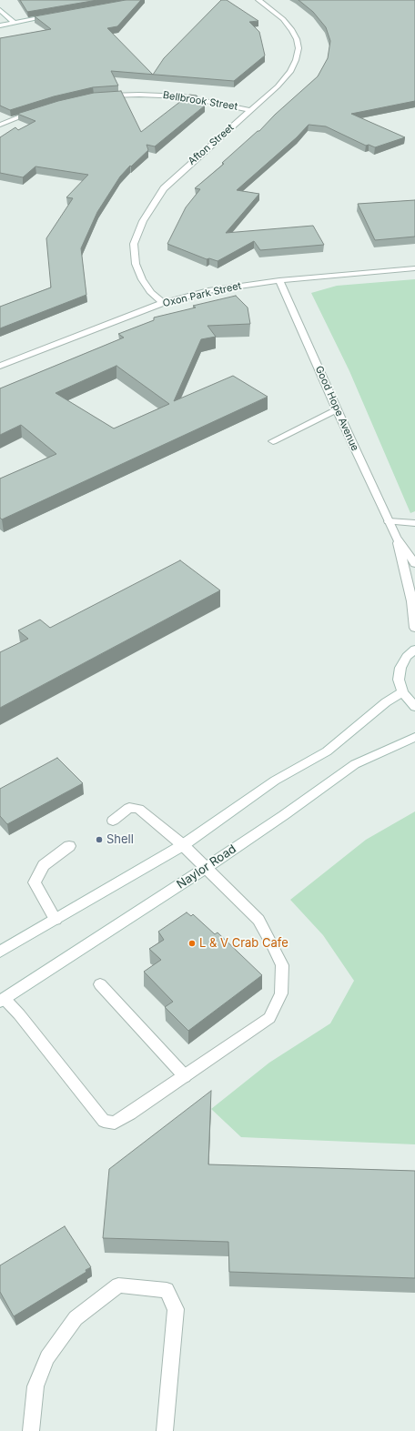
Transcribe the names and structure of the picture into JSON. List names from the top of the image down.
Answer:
{
  "streets": {
    "street": [
      "Bellbrook Street",
      "Afton Street",
      "Oxon Park Street",
      "Good Hope Avenue",
      "Naylor Road"
    ]
  },
  "crossings": [
    ["Bellbrook Street", "Afton Street"],
    ["Afton Street", "Oxon Park Street"],
    ["Oxon Park Street", "Good Hope Avenue"]
  ],
  "places": ["Shell", "L & V Crab Cafe"]
}
